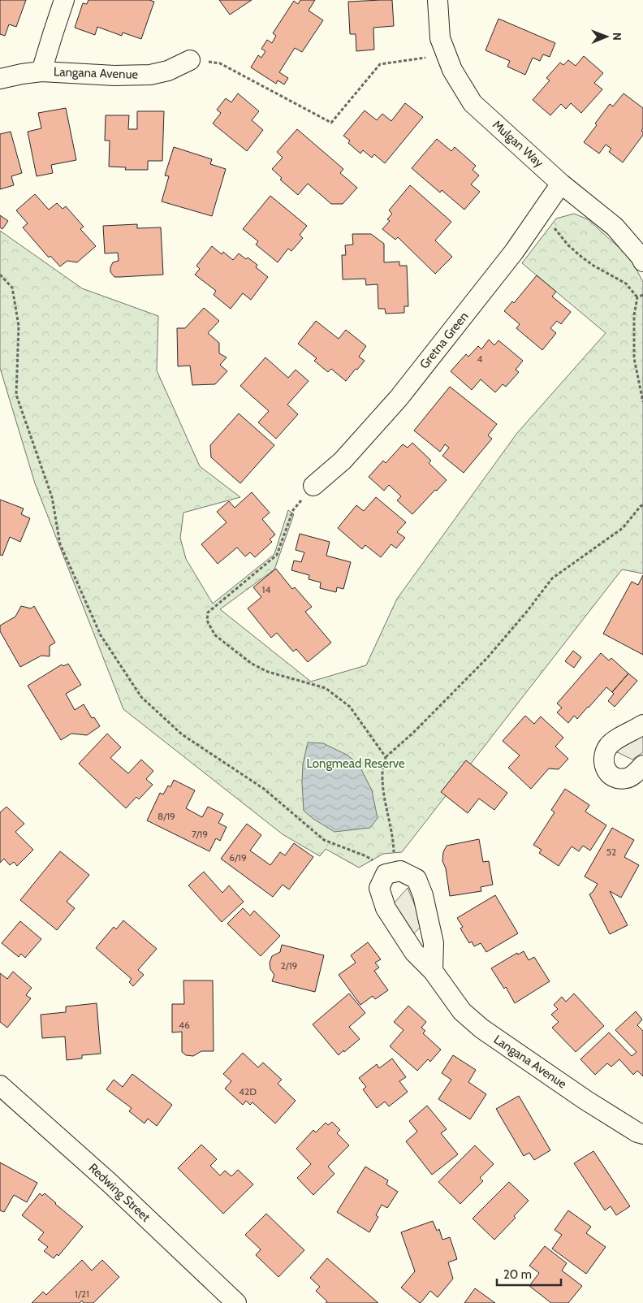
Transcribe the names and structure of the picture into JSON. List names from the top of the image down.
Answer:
{
  "streets": {
    "street": [
      "Langana Avenue",
      "Mulgan Way",
      "Gretna Green",
      "Redwing Street"
    ]
  },
  "crossings": [
    ["Mulgan Way", "Gretna Green"]
  ],
  "parks": ["Longmead Reserve"],
  "house_numbers": [
    "4",
    "14",
    "8/19",
    "7/19",
    "52",
    "6/19",
    "2/19",
    "46",
    "42D",
    "1/21"
  ],
  "scale_bar": "20 m",
  "north": "right"
}
